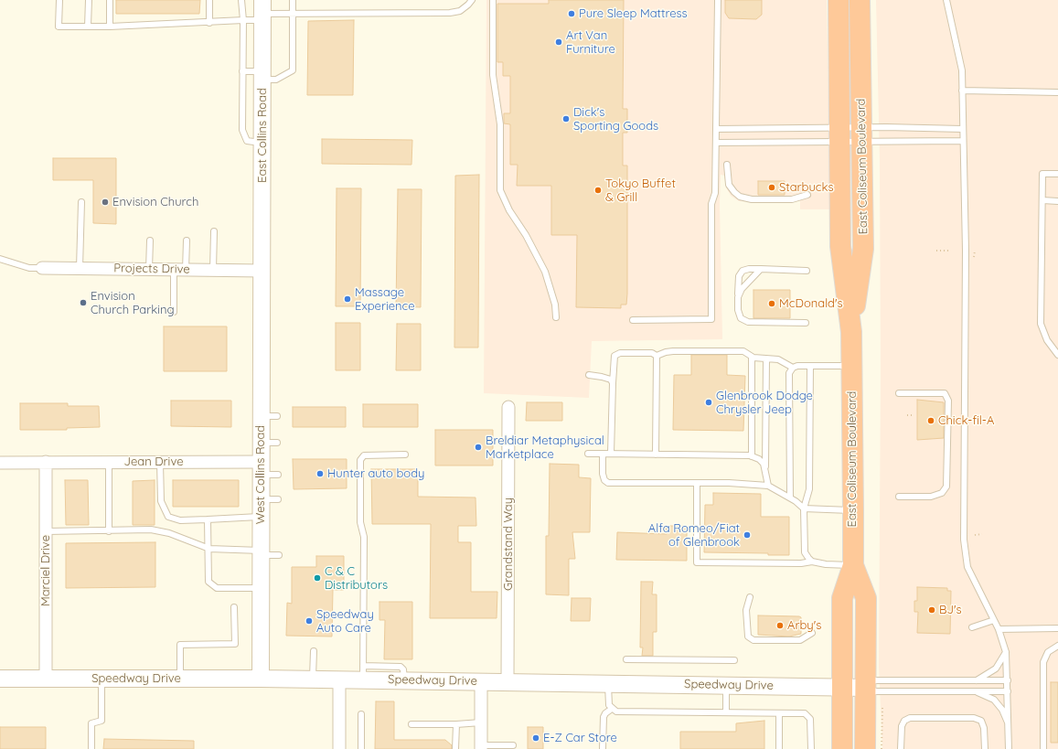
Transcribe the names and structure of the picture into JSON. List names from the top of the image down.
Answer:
{
  "streets": {
    "highway": ["East Coliseum Boulevard"],
    "main road": ["East Collins Road", "West Collins Road", "Speedway Drive"],
    "street": [
      "Projects Drive",
      "Jean Drive",
      "Grandstand Way",
      "Marciel Drive"
    ]
  },
  "crossings": [
    ["East Collins Road", "Projects Drive"],
    ["East Collins Road", "West Collins Road"],
    ["East Coliseum Boulevard", "Speedway Drive"],
    ["Projects Drive", "West Collins Road"],
    ["Jean Drive", "West Collins Road"],
    ["Jean Drive", "Marciel Drive"],
    ["West Collins Road", "Speedway Drive"],
    ["Grandstand Way", "Speedway Drive"],
    ["Marciel Drive", "Speedway Drive"]
  ],
  "places": [
    "Pure Sleep Mattress",
    "Art Van Furniture",
    "Dick's Sporting Goods",
    "Starbucks",
    "Tokyo Buffet & Grill",
    "Envision Church",
    "Massage Experience",
    "Envision Church Parking",
    "McDonald's",
    "Glenbrook Dodge Chrysler Jeep",
    "Chick-fil-A",
    "Breldiar Metaphysical Marketplace",
    "Hunter auto body",
    "Alfa Romeo/Fiat of Glenbrook",
    "C & C Distributors",
    "BJ's",
    "Speedway Auto Care",
    "Arby's",
    "E-Z Car Store"
  ]
}
